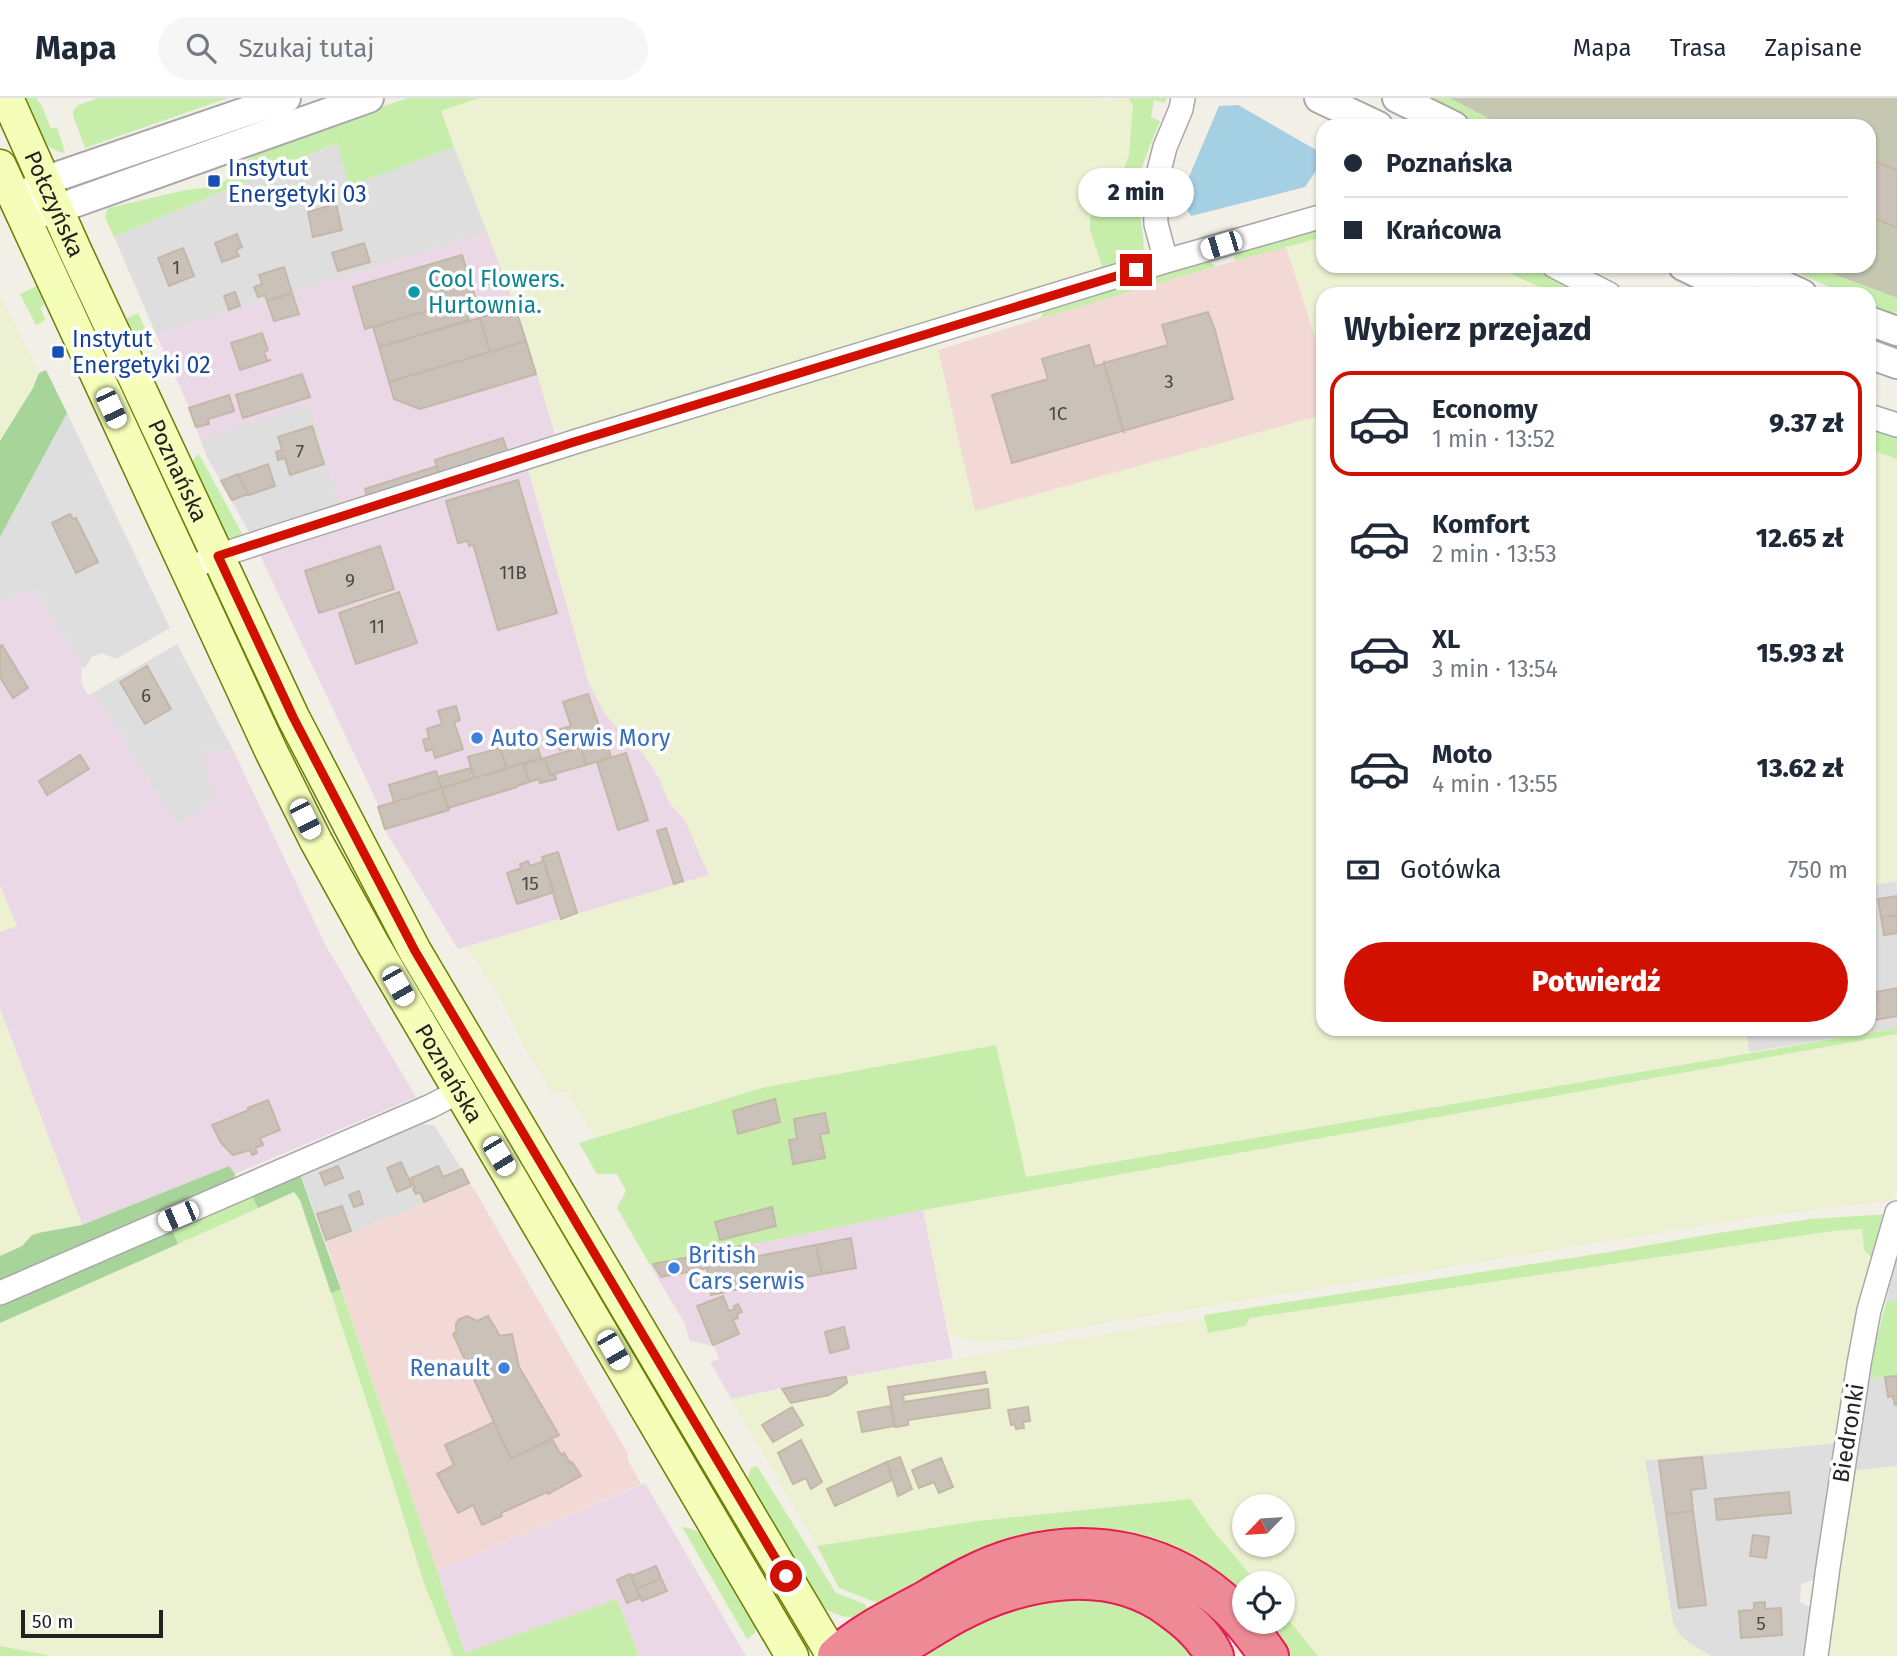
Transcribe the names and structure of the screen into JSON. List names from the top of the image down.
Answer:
{
  "streets": {
    "main road": ["Połczyńska", "Poznańska"],
    "street": ["Biedronki"]
  },
  "crossings": [
    ["Połczyńska", "Poznańska"]
  ],
  "places": {
    "transit": ["Instytut Energetyki 03", "Instytut Energetyki 02"],
    "other": [
      "Cool Flowers. Hurtownia.",
      "Auto Serwis Mory",
      "British Cars serwis",
      "Renault"
    ]
  },
  "house_numbers": [
    "1",
    "3",
    "1C",
    "7",
    "11B",
    "9",
    "11",
    "6",
    "15",
    "5"
  ],
  "scale_bar": "50 m",
  "north": "bottom left",
  "page": {
    "header": "Mapa",
    "search": "Szukaj tutaj",
    "nav": ["Mapa", "Trasa", "Zapisane"],
    "banner": ["Poznańska", "Krańcowa"],
    "bubble": "2 min",
    "heading": "Wybierz przejazd",
    "list": [
      {
        "name": "Economy",
        "note": "1 min · 13:52",
        "value": "9.37 zł"
      },
      {
        "name": "Komfort",
        "note": "2 min · 13:53",
        "value": "12.65 zł"
      },
      {
        "name": "XL",
        "note": "3 min · 13:54",
        "value": "15.93 zł"
      },
      {
        "name": "Moto",
        "note": "4 min · 13:55",
        "value": "13.62 zł"
      }
    ],
    "pay": ["Gotówka", "750 m"],
    "buttons": "Potwierdź",
    "scale": "50 m"
  }
}
